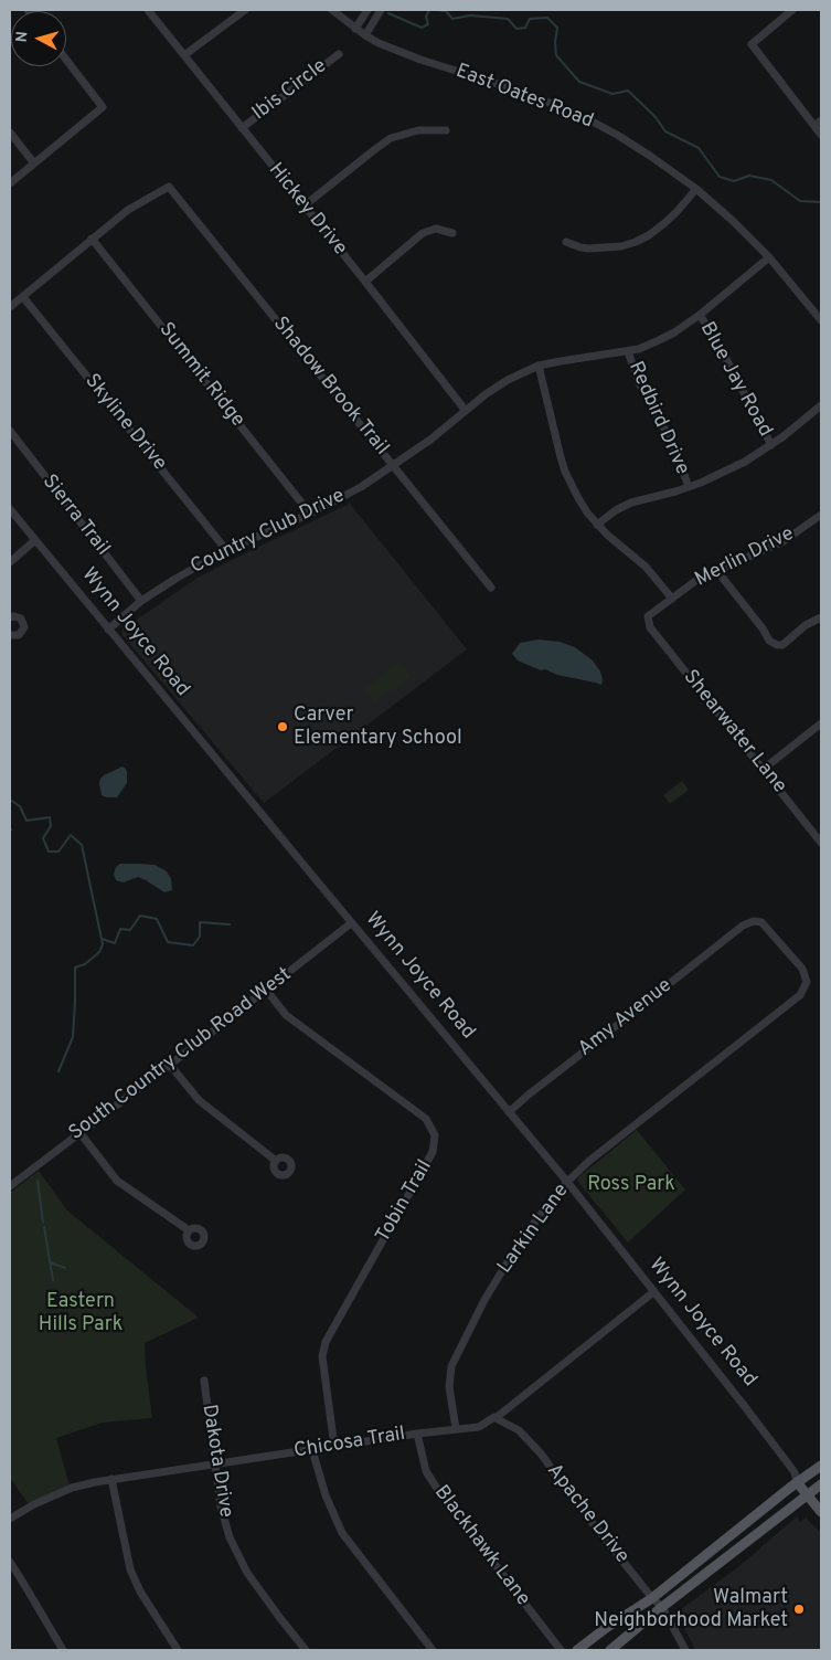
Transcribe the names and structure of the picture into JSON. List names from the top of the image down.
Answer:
{
  "streets": {
    "main road": ["Wynn Joyce Road"],
    "street": [
      "Ibis Circle",
      "East Oates Road",
      "Hickey Drive",
      "Summit Ridge",
      "Blue Jay Road",
      "Shadow Brook Trail",
      "Redbird Drive",
      "Skyline Drive",
      "Sierra Trail",
      "Country Club Drive",
      "Merlin Drive",
      "Shearwater Lane",
      "Amy Avenue",
      "South Country Club Road West",
      "Tobin Trail",
      "Larkin Lane",
      "Chicosa Trail",
      "Dakota Drive",
      "Apache Drive",
      "Blackhawk Lane"
    ]
  },
  "crossings": [
    ["Ibis Circle", "Hickey Drive"],
    ["East Oates Road", "Country Club Drive"],
    ["Hickey Drive", "Country Club Drive"],
    ["Summit Ridge", "Shadow Brook Trail"],
    ["Summit Ridge", "Country Club Drive"],
    ["Blue Jay Road", "Country Club Drive"],
    ["Shadow Brook Trail", "Country Club Drive"],
    ["Redbird Drive", "Country Club Drive"],
    ["Skyline Drive", "Country Club Drive"],
    ["Sierra Trail", "Country Club Drive"],
    ["Country Club Drive", "Wynn Joyce Road"],
    ["Merlin Drive", "Shearwater Lane"],
    ["Wynn Joyce Road", "Amy Avenue"],
    ["Wynn Joyce Road", "South Country Club Road West"],
    ["Wynn Joyce Road", "Larkin Lane"],
    ["Wynn Joyce Road", "Chicosa Trail"],
    ["Amy Avenue", "Larkin Lane"],
    ["South Country Club Road West", "Tobin Trail"],
    ["Tobin Trail", "Chicosa Trail"],
    ["Larkin Lane", "Chicosa Trail"],
    ["Chicosa Trail", "Dakota Drive"],
    ["Chicosa Trail", "Apache Drive"],
    ["Chicosa Trail", "Blackhawk Lane"]
  ],
  "parks": ["Ross Park", "Eastern Hills Park"],
  "places": ["Carver Elementary School", "Walmart Neighborhood Market"],
  "north": "left"
}
